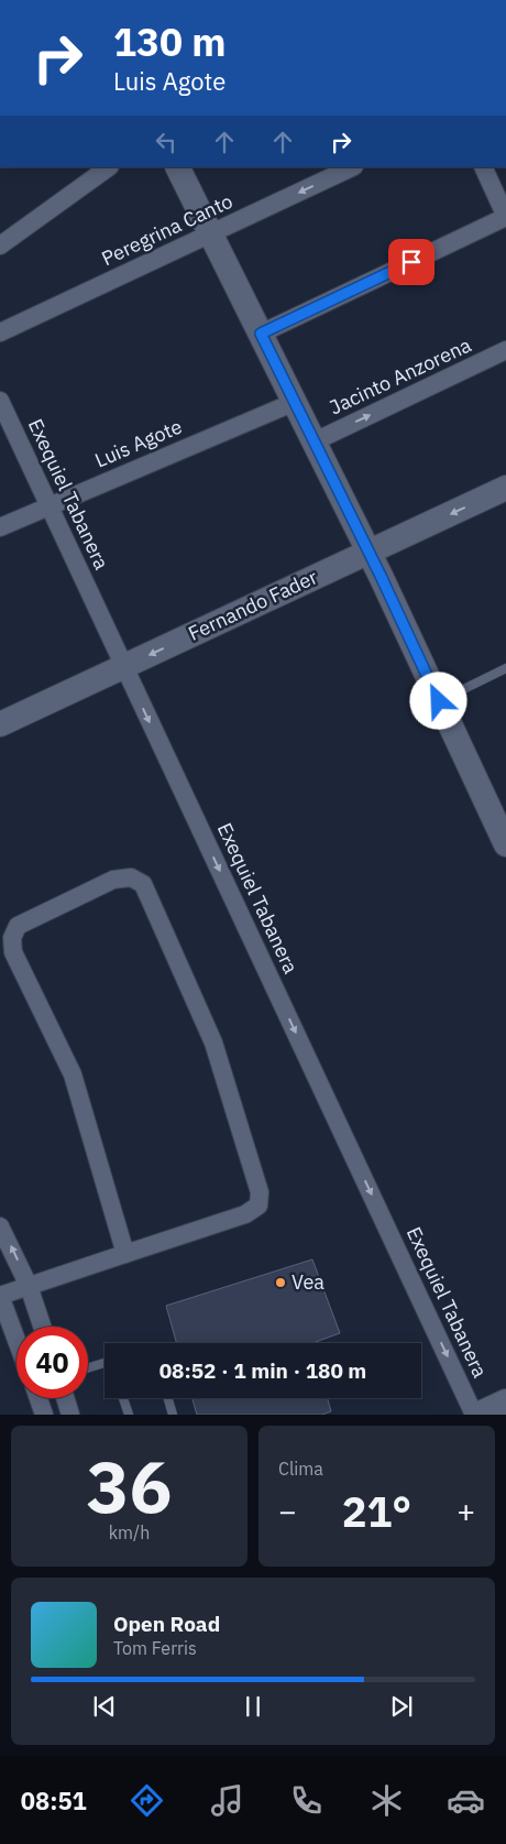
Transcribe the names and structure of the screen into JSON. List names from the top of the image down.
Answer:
{
  "streets": {
    "street": [
      "Peregrina Canto",
      "Jacinto Anzorena",
      "Luis Agote",
      "Exequiel Tabanera",
      "Fernando Fader"
    ]
  },
  "crossings": [
    ["Luis Agote", "Exequiel Tabanera"],
    ["Exequiel Tabanera", "Fernando Fader"]
  ],
  "one_way": ["Exequiel Tabanera", "Fernando Fader"],
  "places": ["Vea"],
  "page": {
    "turn": ["130 m", "Luis Agote"],
    "limit": "40",
    "trip": "08:52 · 1 min · 180 m",
    "tile": [
      ["36", "km/h"],
      "Clima"
    ],
    "heat": ["−", "21°", "+"],
    "song": ["Open Road", "Tom Ferris"],
    "tabs": "08:51"
  }
}
